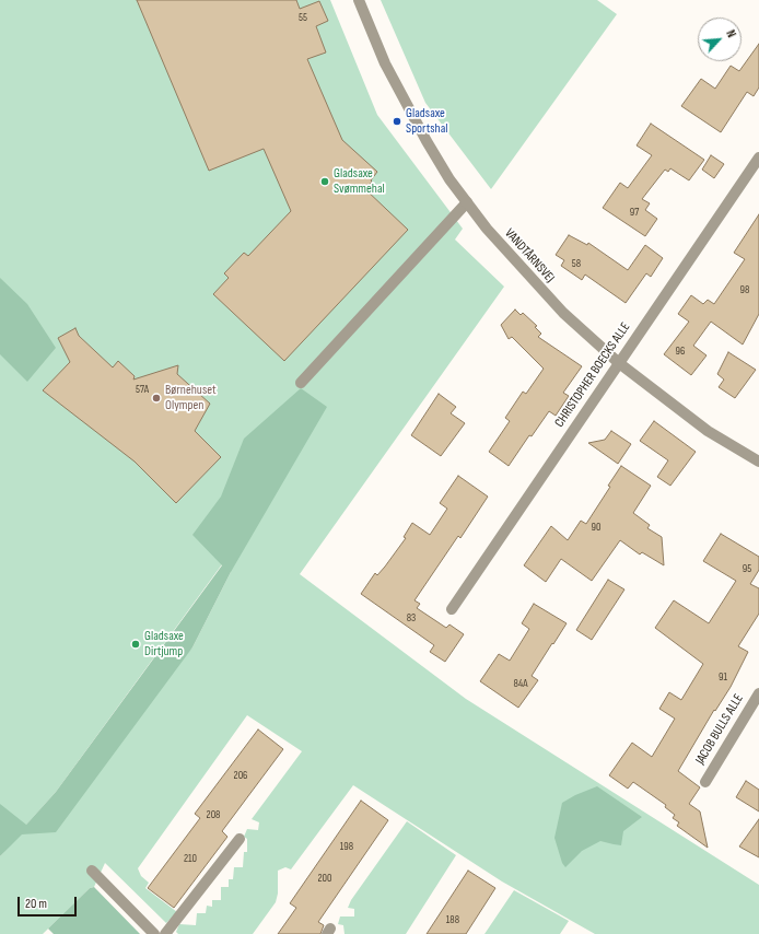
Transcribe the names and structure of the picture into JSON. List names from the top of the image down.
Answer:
{
  "streets": {
    "street": ["VANDTÅRNSVEJ", "CHRISTOPHER BOECKS ALLE", "JACOB BULLS ALLE"]
  },
  "crossings": [
    ["VANDTÅRNSVEJ", "CHRISTOPHER BOECKS ALLE"]
  ],
  "places": [
    "Gladsaxe Sportshal",
    "Gladsaxe Svømmehal",
    "Børnehuset Olympen",
    "Gladsaxe Dirtjump"
  ],
  "house_numbers": [
    "55",
    "97",
    "58",
    "98",
    "96",
    "57A",
    "90",
    "95",
    "83",
    "91",
    "84A",
    "206",
    "208",
    "198",
    "210",
    "200",
    "188"
  ],
  "scale_bar": "20 m",
  "north": "top right"
}
